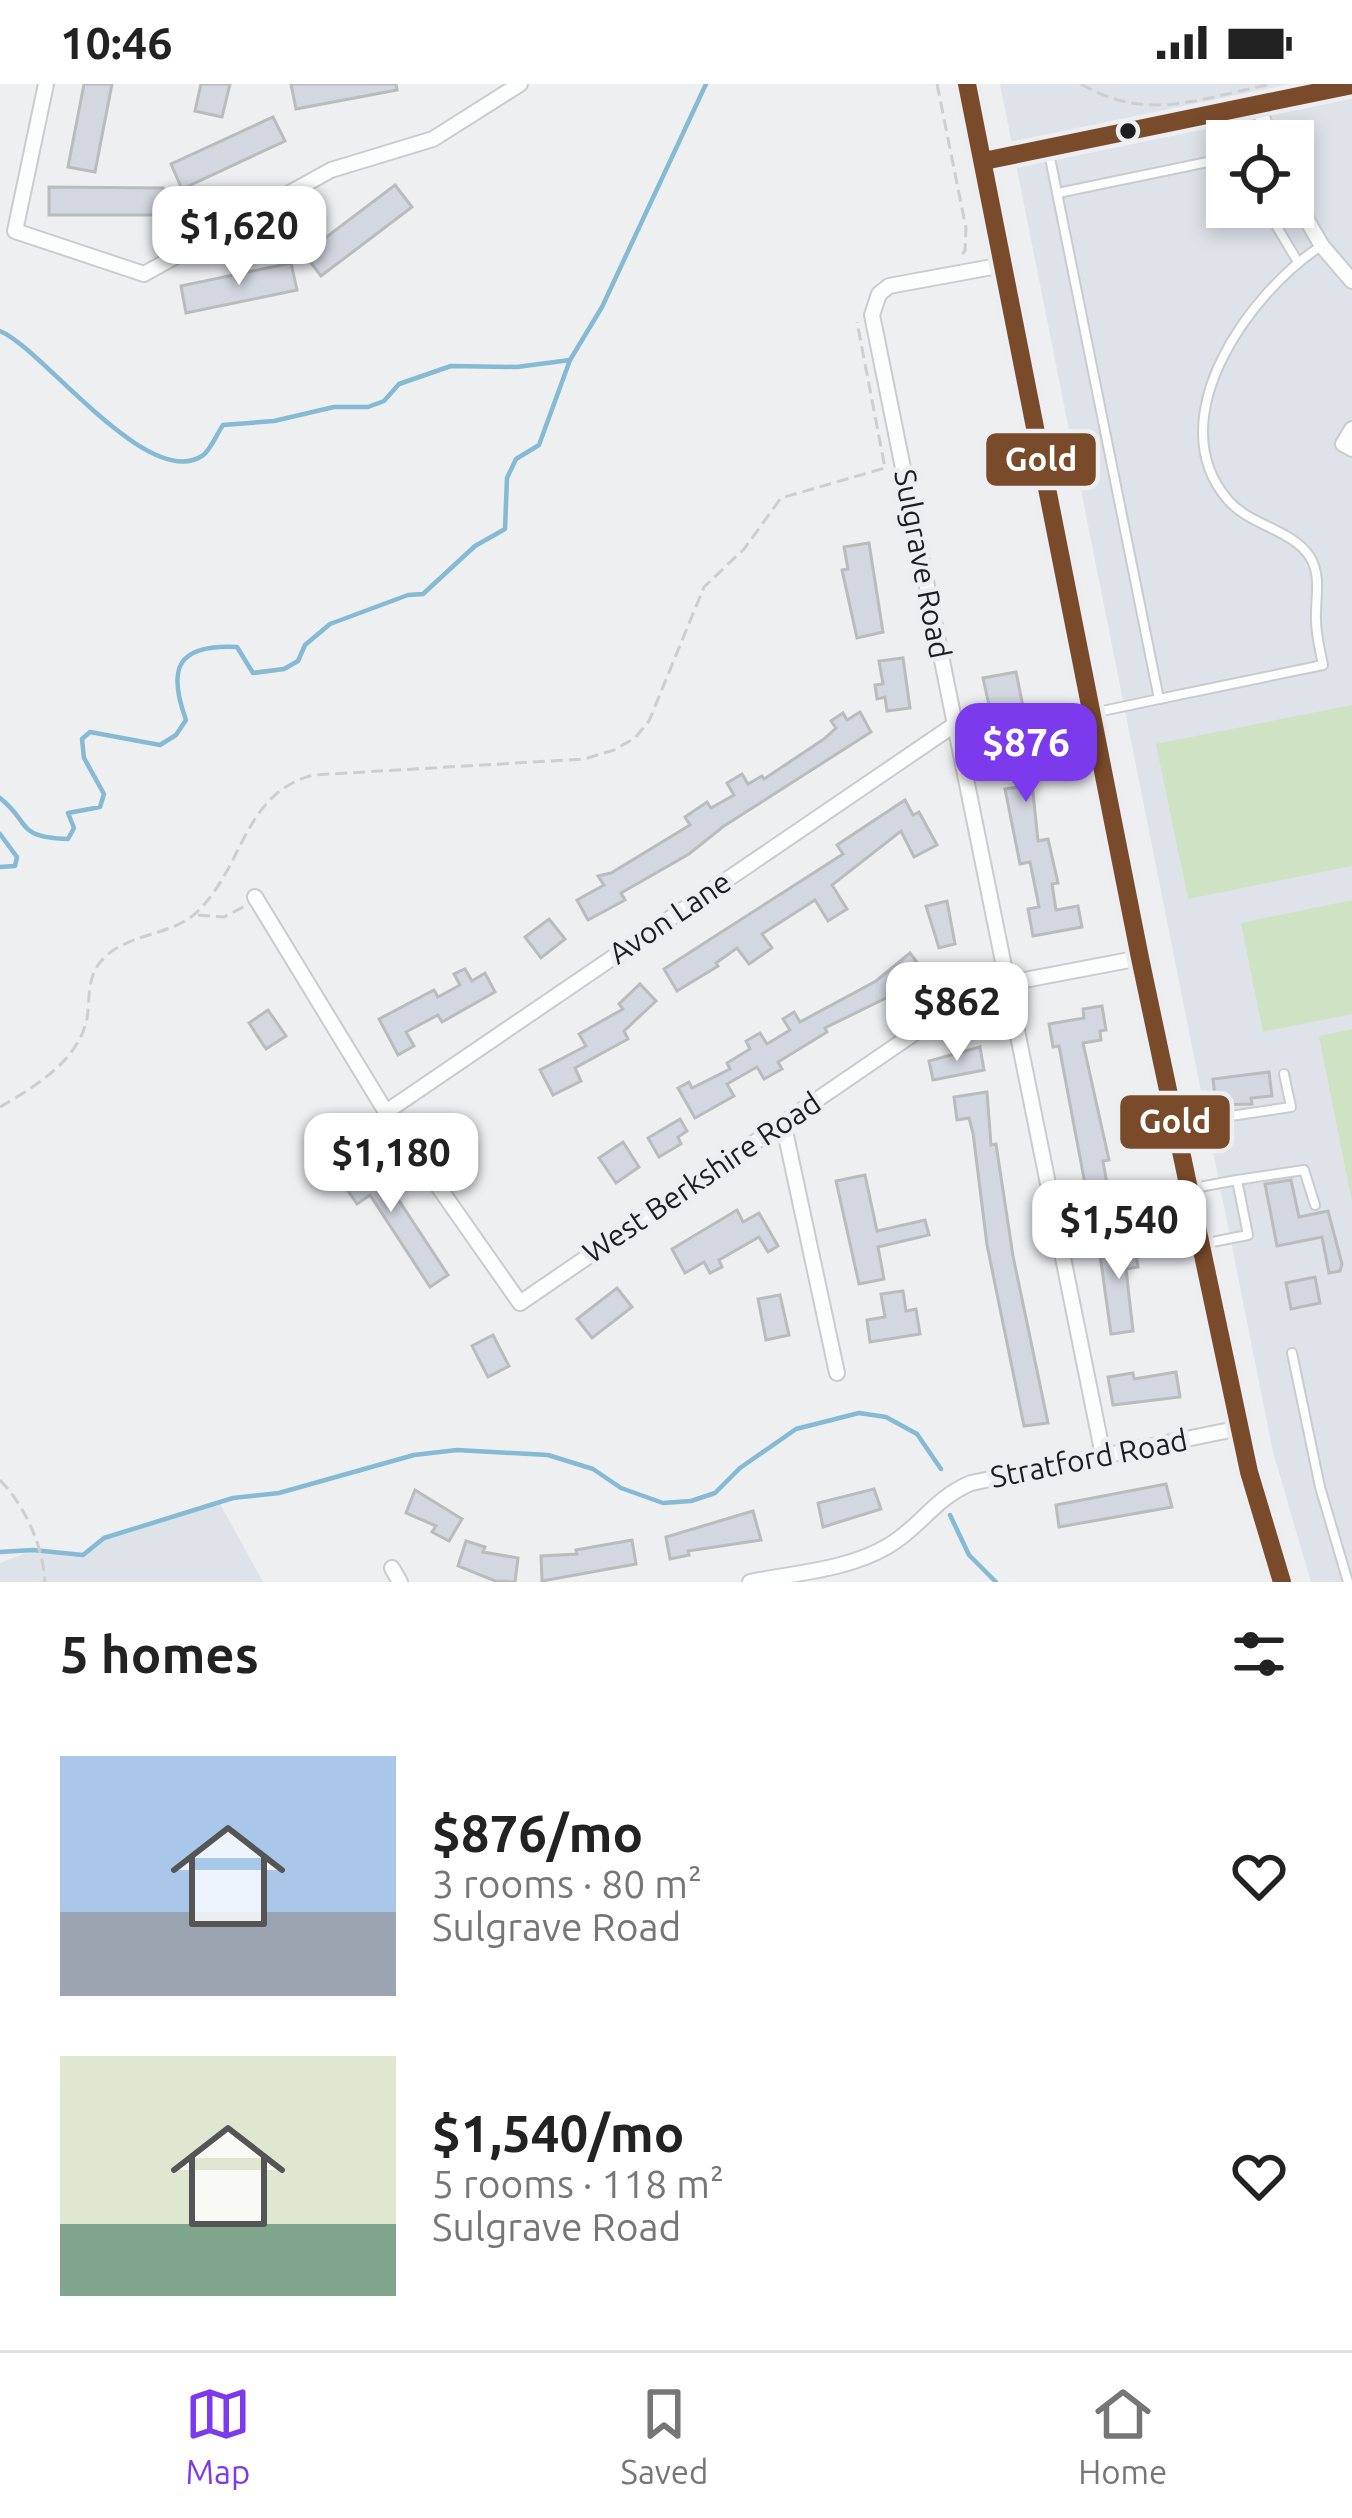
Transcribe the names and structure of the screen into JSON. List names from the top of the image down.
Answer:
{
  "streets": {
    "street": [
      "Sulgrave Road",
      "Avon Lane",
      "West Berkshire Road",
      "Stratford Road"
    ]
  },
  "crossings": [
    ["Sulgrave Road", "Avon Lane"],
    ["Sulgrave Road", "West Berkshire Road"],
    ["Sulgrave Road", "Stratford Road"],
    ["Avon Lane", "West Berkshire Road"]
  ],
  "lines": ["transit line Gold"],
  "page": {
    "status": "10:46",
    "price": [
      "$1,620",
      "$876",
      "$862",
      "$1,180",
      "$1,540"
    ],
    "heading": "5 homes",
    "list": [
      {
        "name": "$876/mo",
        "note": "3 rooms · 80 m² · Sulgrave Road"
      },
      {
        "name": "$1,540/mo",
        "note": "5 rooms · 118 m² · Sulgrave Road"
      }
    ],
    "tabs": ["Map", "Saved", "Home"]
  }
}
